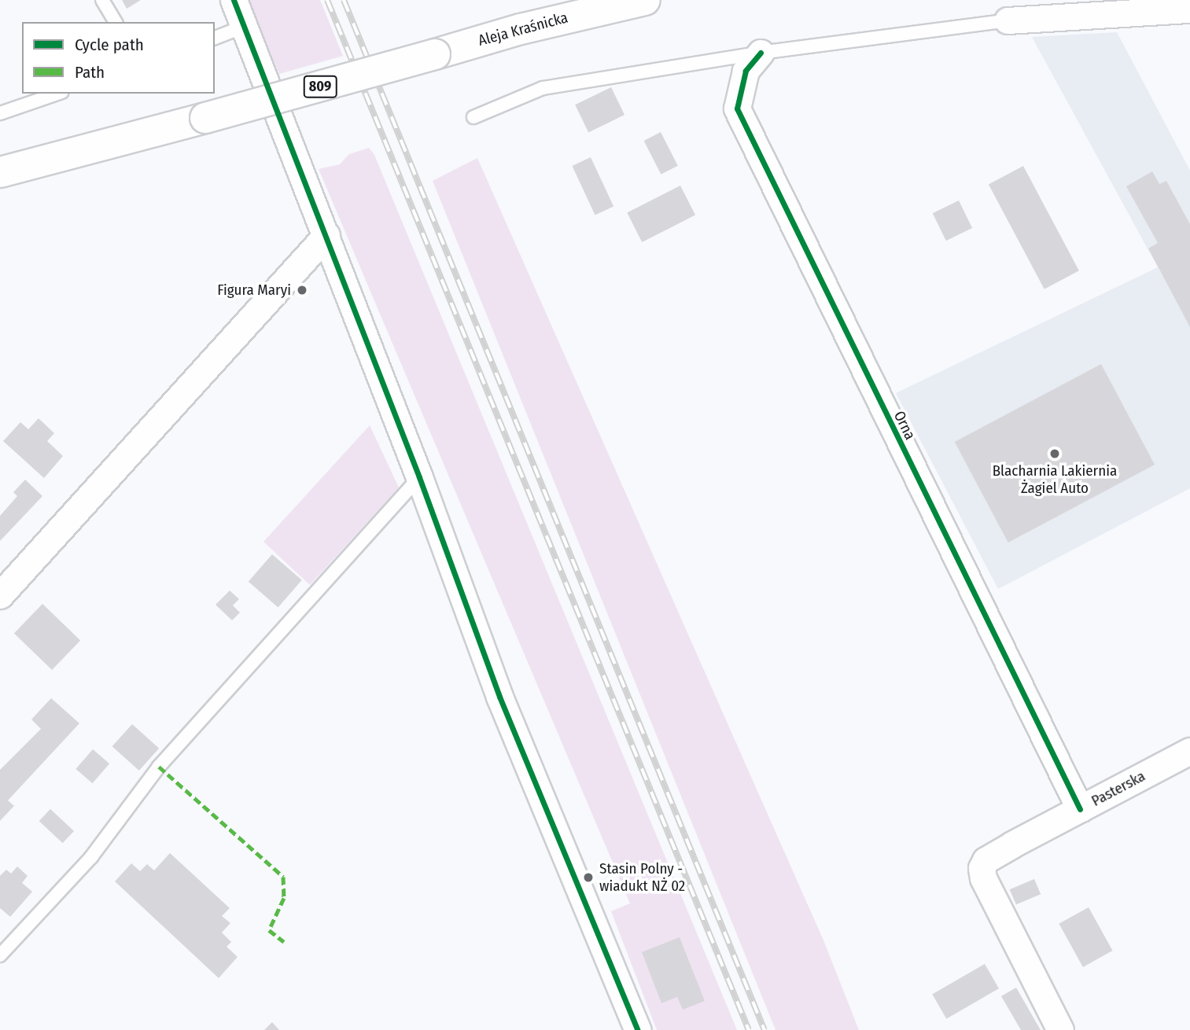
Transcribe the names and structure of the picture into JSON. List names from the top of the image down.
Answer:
{
  "streets": {
    "main road": ["Aleja Kraśnicka", "809"],
    "street": ["Orna", "Pasterska"]
  },
  "crossings": [
    ["Orna", "Pasterska"]
  ],
  "places": ["Figura Maryi", "Blacharnia Lakiernia Żagiel Auto", "Stasin Polny - wiadukt NŻ 02"],
  "legend": ["Cycle path", "Path"]
}
